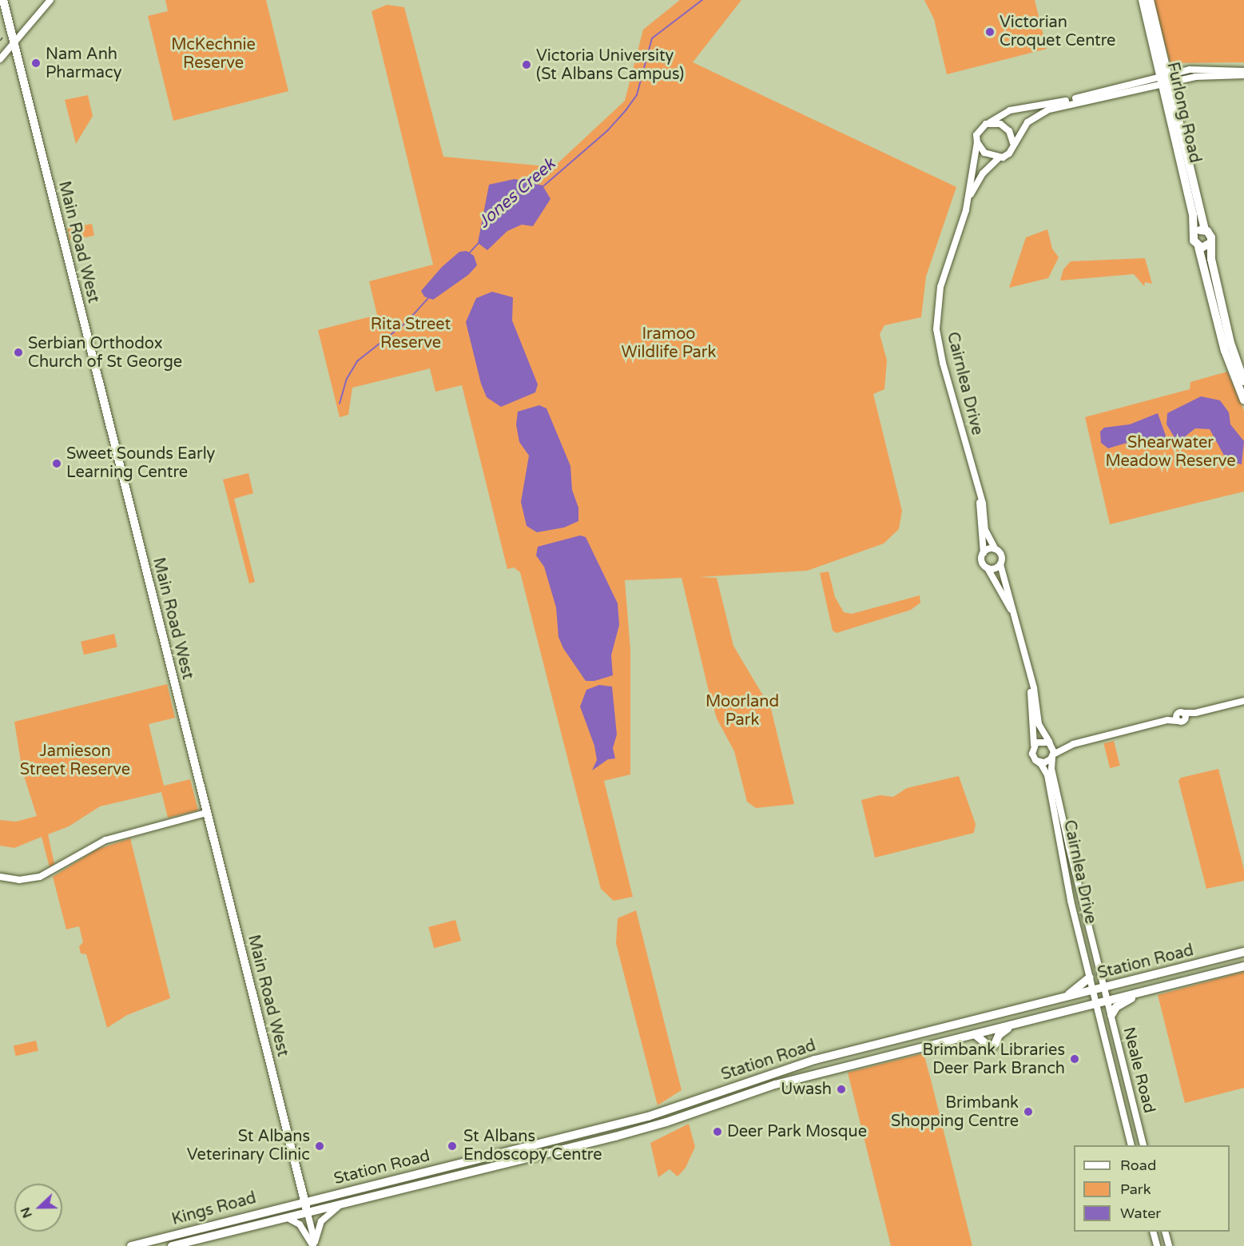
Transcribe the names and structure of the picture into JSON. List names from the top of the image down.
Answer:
{
  "streets": {
    "main road": [
      "Furlong Road",
      "Main Road West",
      "Station Road",
      "Kings Road"
    ],
    "street": ["Cairnlea Drive", "Neale Road"]
  },
  "crossings": [
    ["Main Road West", "Station Road"],
    ["Main Road West", "Kings Road"],
    ["Cairnlea Drive", "Station Road"],
    ["Cairnlea Drive", "Neale Road"],
    ["Station Road", "Neale Road"],
    ["Station Road", "Kings Road"]
  ],
  "water": ["Jones Creek"],
  "parks": [
    "McKechnie Reserve",
    "Rita Street Reserve",
    "Iramoo Wildlife Park",
    "Shearwater Meadow Reserve",
    "Moorland Park",
    "Jamieson Street Reserve"
  ],
  "places": [
    "Victorian Croquet Centre",
    "Nam Anh Pharmacy",
    "Victoria University (St Albans Campus)",
    "Serbian Orthodox Church of St George",
    "Sweet Sounds Early Learning Centre",
    "Brimbank Libraries Deer Park Branch",
    "Uwash",
    "Brimbank Shopping Centre",
    "Deer Park Mosque",
    "St Albans Veterinary Clinic",
    "St Albans Endoscopy Centre"
  ],
  "legend": ["Road", "Park", "Water"],
  "north": "left"
}
